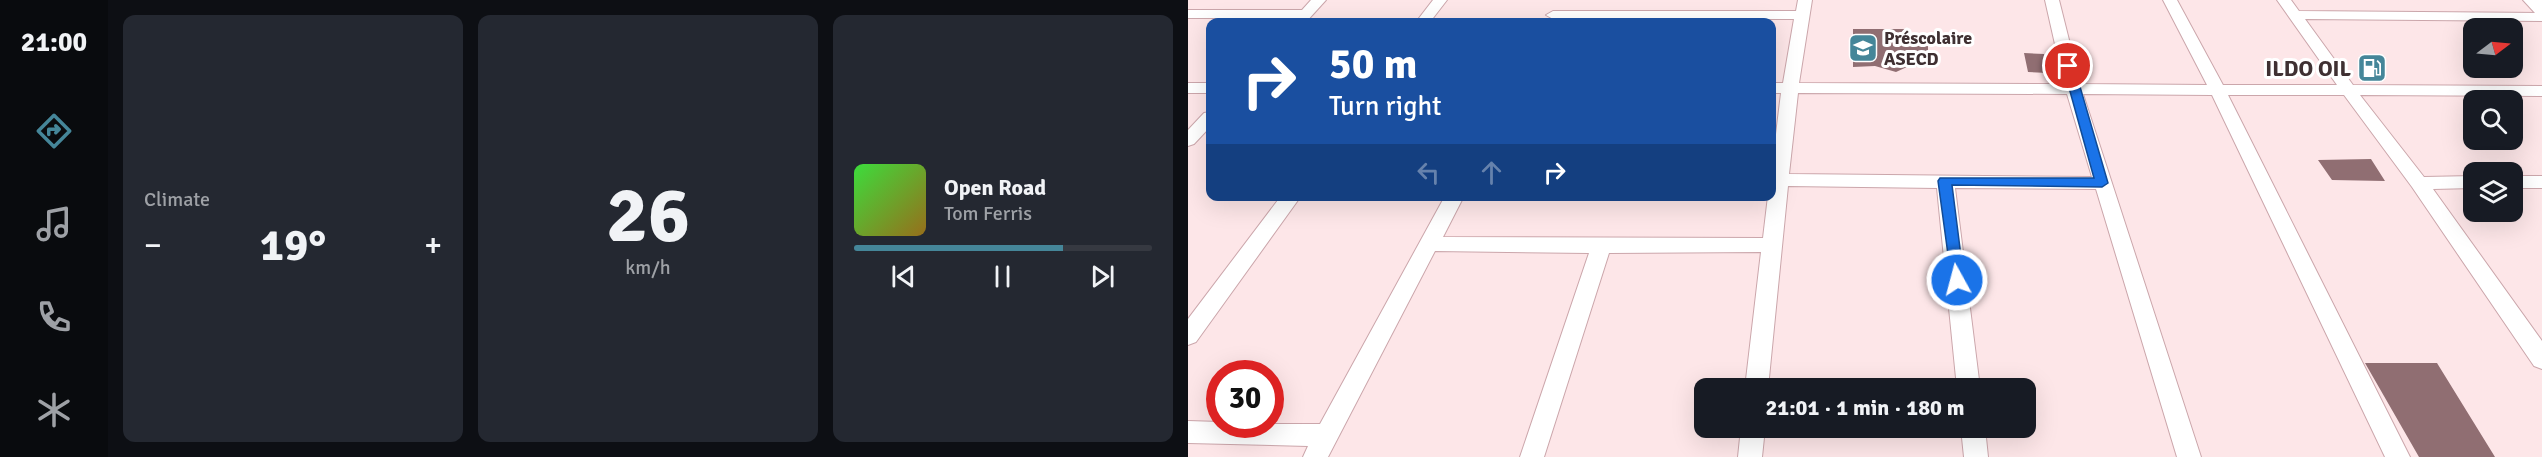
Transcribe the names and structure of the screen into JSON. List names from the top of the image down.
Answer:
{
  "places": {
    "school or university": ["Préscolaire ASECD"],
    "fuel station": ["ILDO OIL"]
  },
  "north": "right",
  "page": {
    "tabs": "21:00",
    "tile": [
      "Climate",
      ["26", "km/h"]
    ],
    "turn": ["50 m", "Turn right"],
    "song": ["Open Road", "Tom Ferris"],
    "heat": ["−", "19°", "+"],
    "limit": "30",
    "trip": "21:01 · 1 min · 180 m"
  }
}
